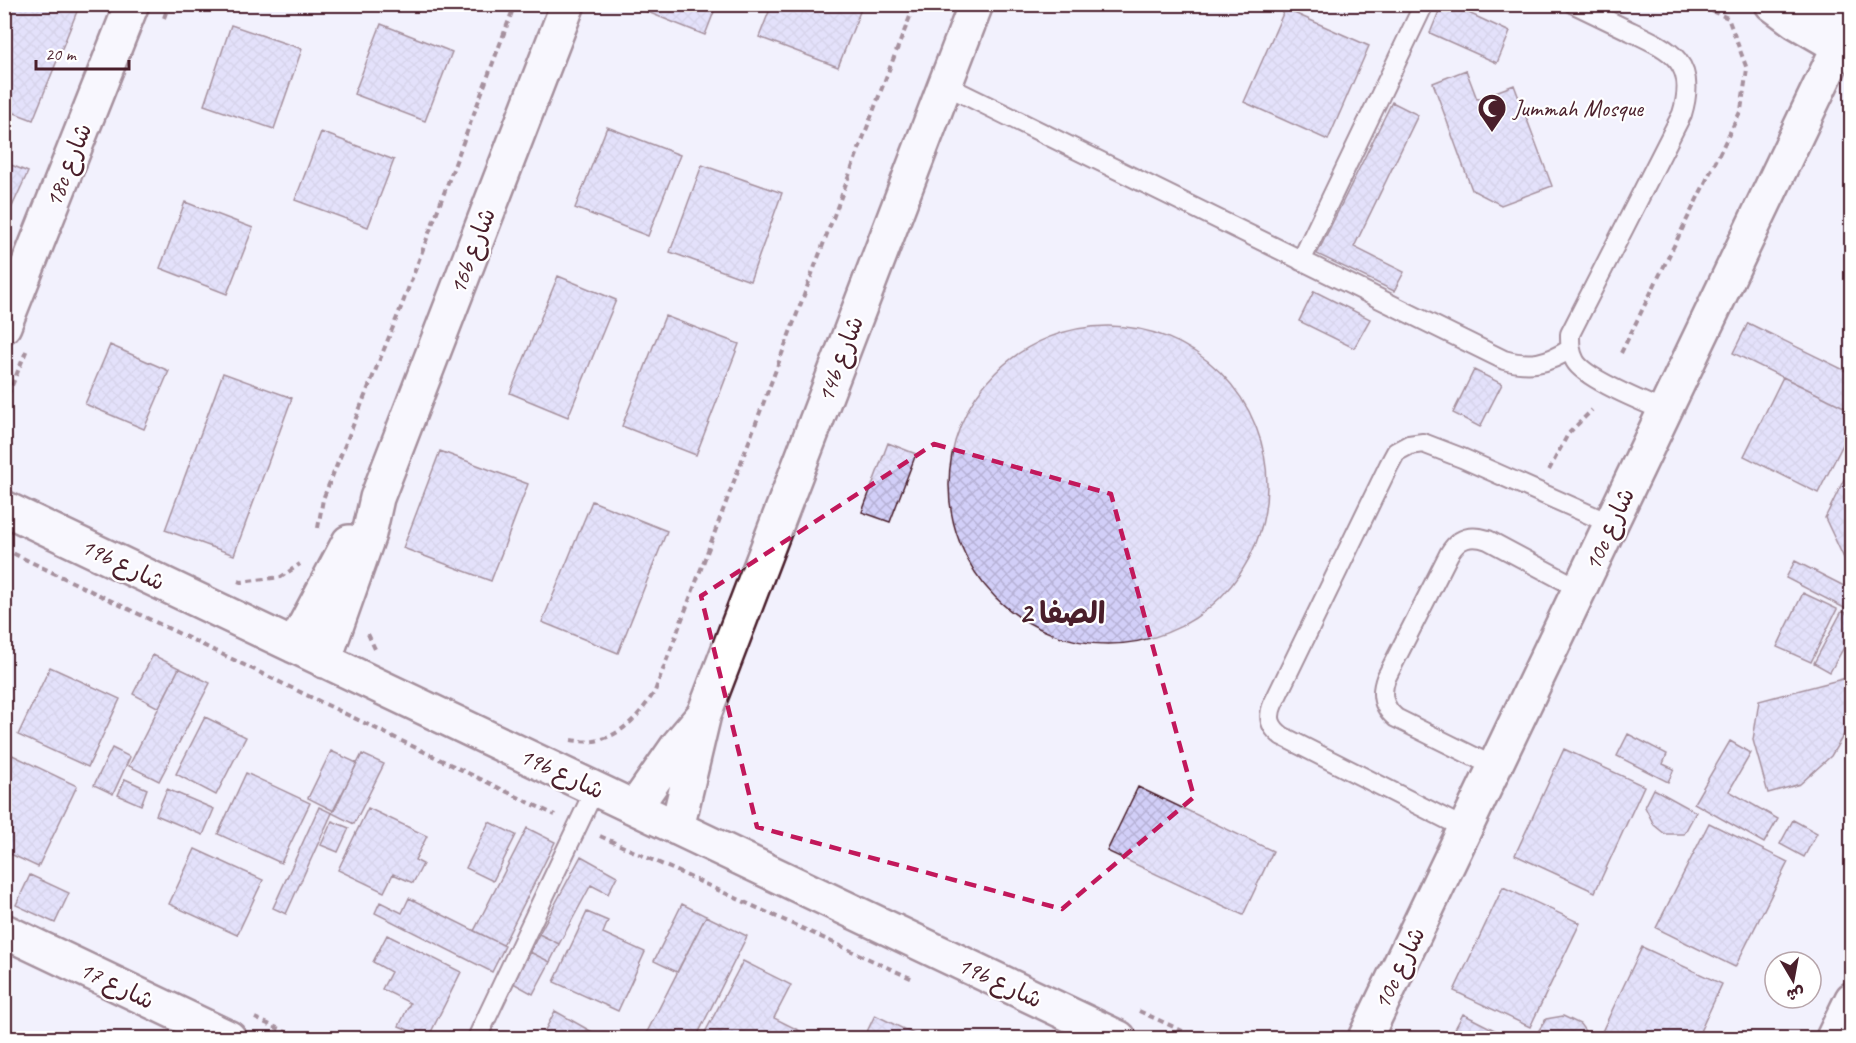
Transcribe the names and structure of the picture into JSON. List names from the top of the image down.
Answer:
{
  "streets": {
    "street": [
      "18c شارع",
      "16b شارع",
      "14b شارع",
      "10c شارع",
      "19b شارع",
      "شارع 17"
    ]
  },
  "crossings": [
    ["16b شارع", "19b شارع"],
    ["14b شارع", "19b شارع"]
  ],
  "districts": ["الصفا 2"],
  "places": {
    "mosque": ["Jummah Mosque"]
  },
  "scale_bar": "20 m",
  "north": "bottom"
}
